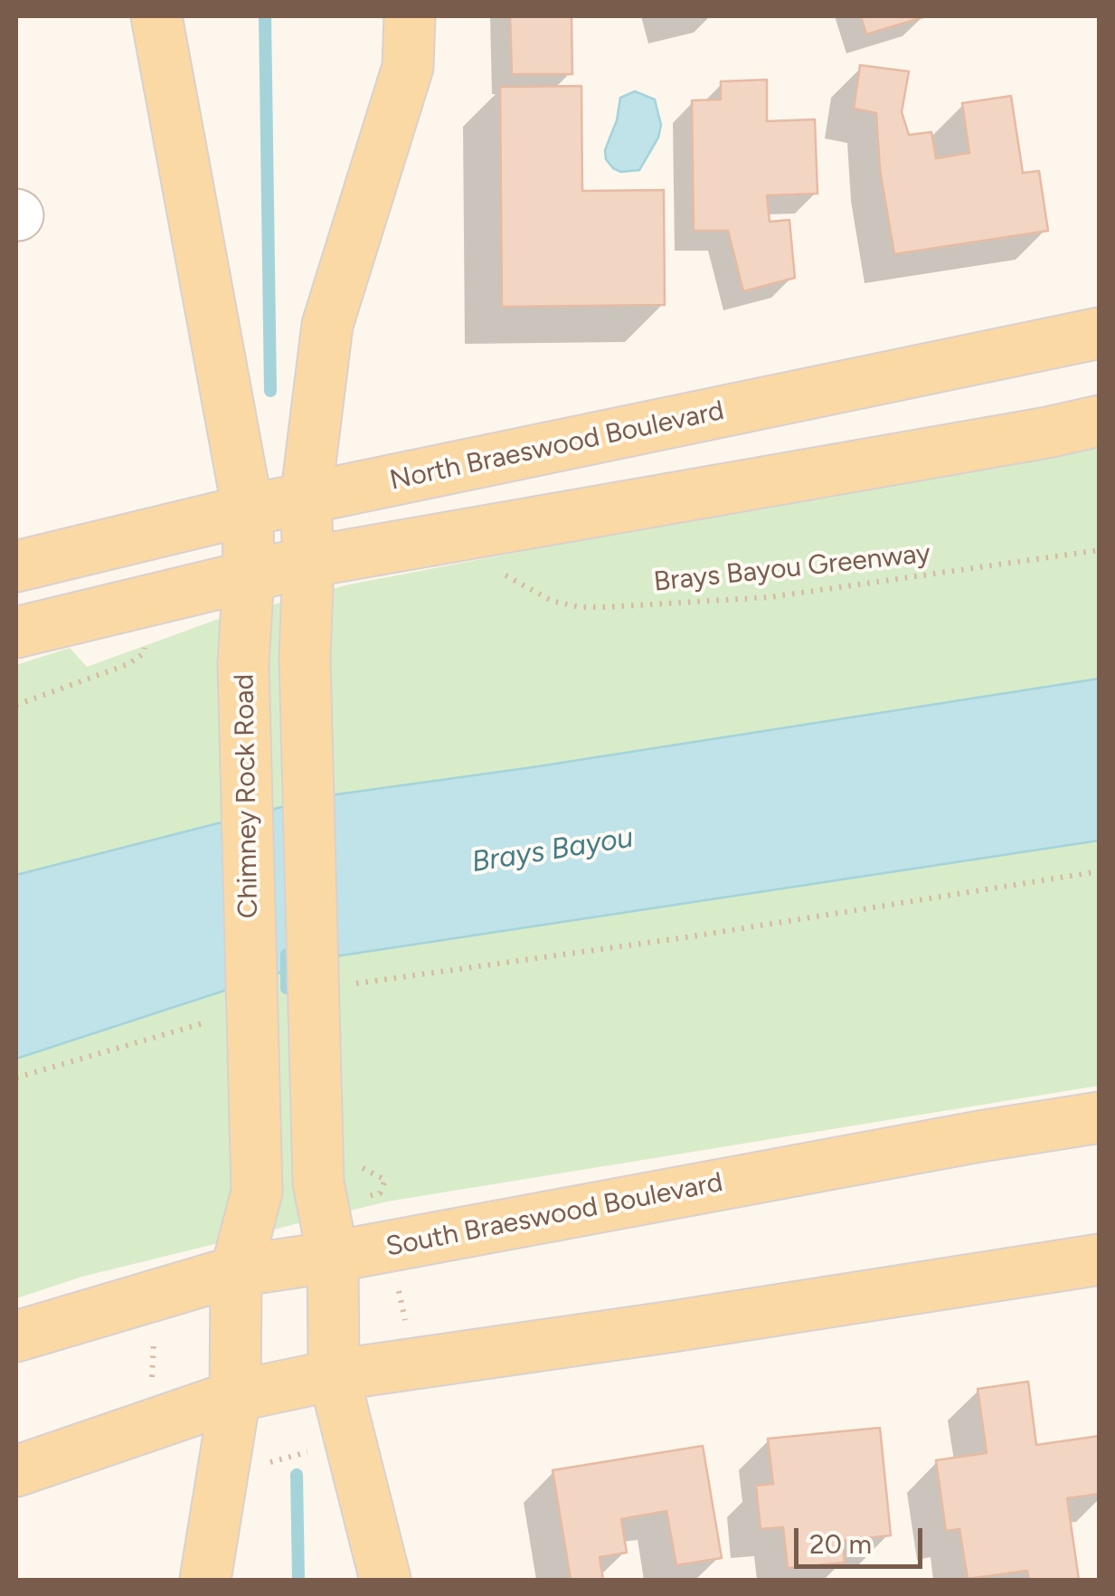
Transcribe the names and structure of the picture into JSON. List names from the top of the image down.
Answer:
{
  "streets": {
    "main road": ["North Braeswood Boulevard", "Chimney Rock Road", "South Braeswood Boulevard"],
    "path": ["Brays Bayou Greenway"]
  },
  "crossings": [
    ["North Braeswood Boulevard", "Chimney Rock Road"],
    ["Chimney Rock Road", "South Braeswood Boulevard"]
  ],
  "water": ["Brays Bayou"],
  "scale_bar": "20 m"
}
